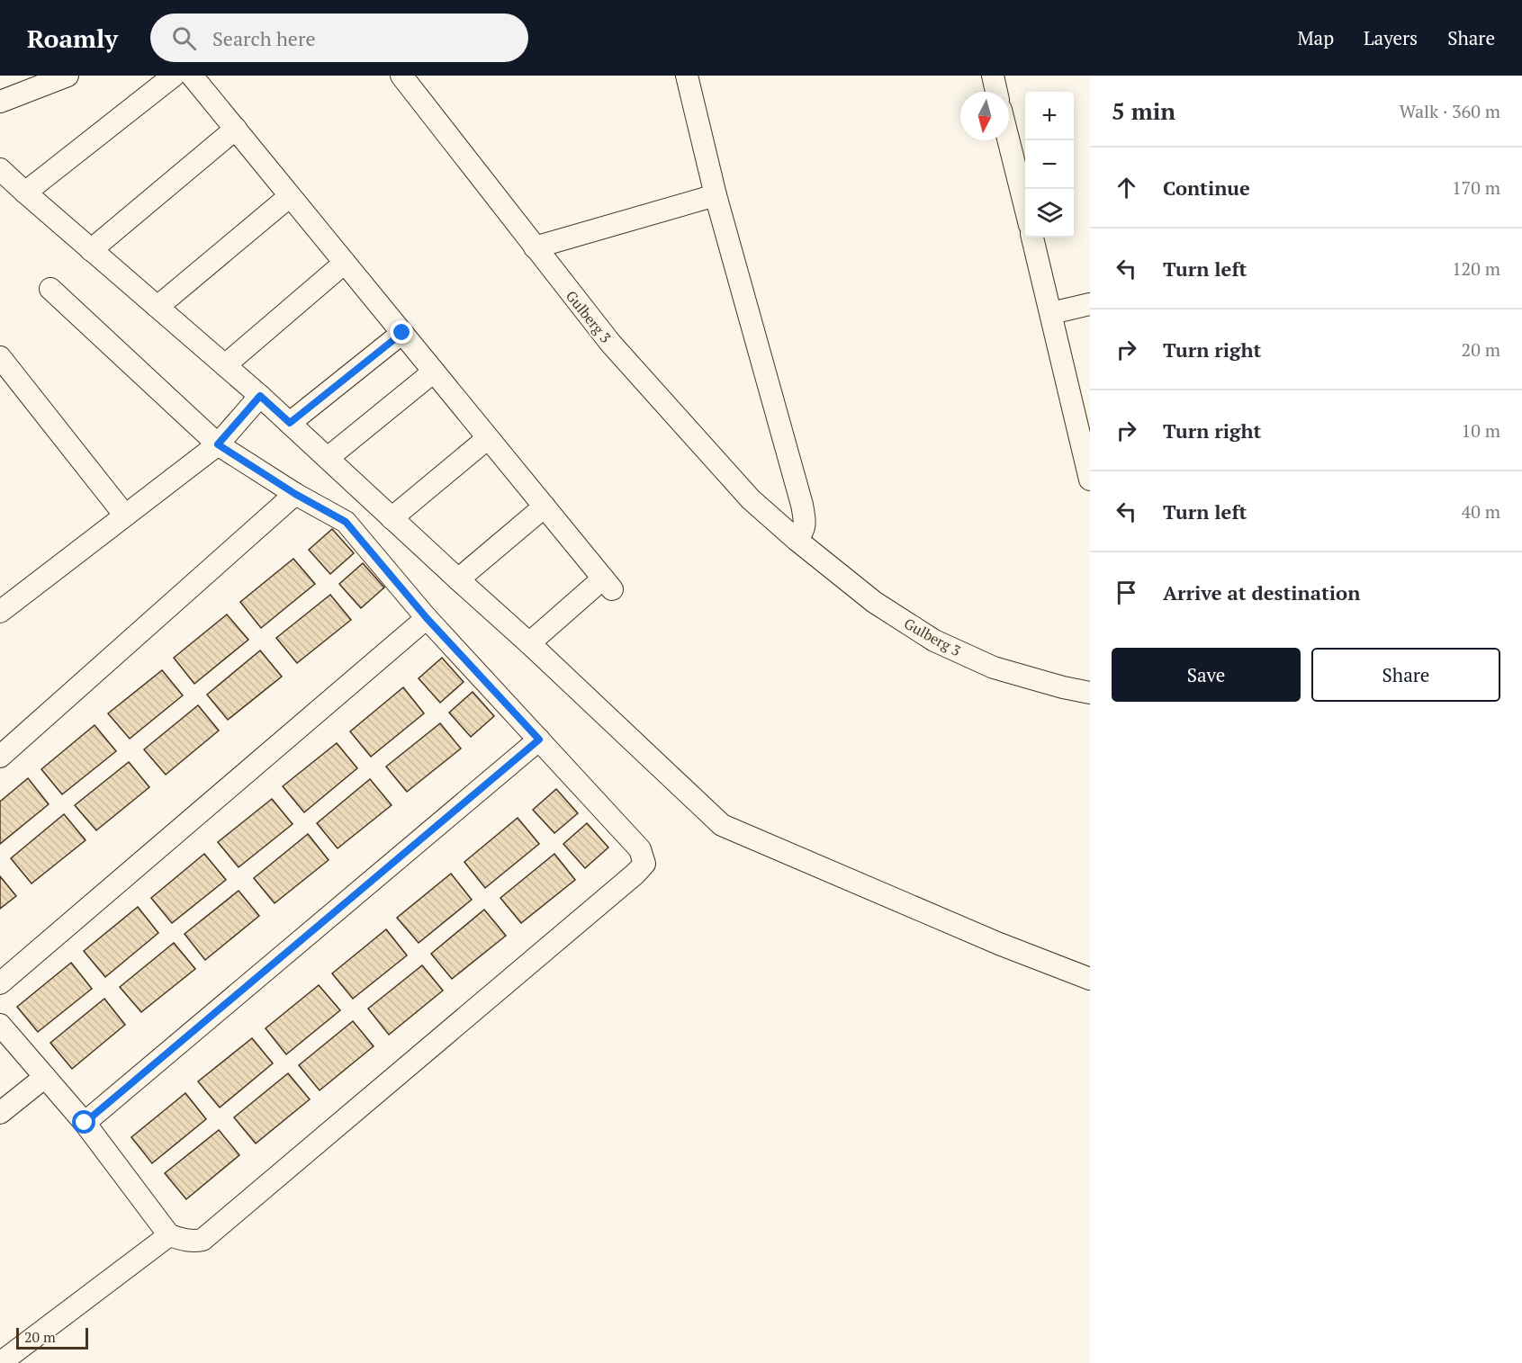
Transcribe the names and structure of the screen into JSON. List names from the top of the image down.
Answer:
{
  "streets": {
    "street": ["Gulberg 3"]
  },
  "scale_bar": "20 m",
  "north": "bottom",
  "page": {
    "header": "Roamly",
    "search": "Search here",
    "nav": ["Map", "Layers", "Share"],
    "heading": ["5 min", "Walk · 360 m"],
    "map_buttons": ["+", "−"],
    "list": [
      ["Continue", "170 m"],
      ["Turn left", "120 m"],
      ["Turn right", "20 m"],
      ["Turn right", "10 m"],
      ["Turn left", "40 m"],
      "Arrive at destination"
    ],
    "buttons": ["Save", "Share"],
    "scale": "20 m"
  }
}
